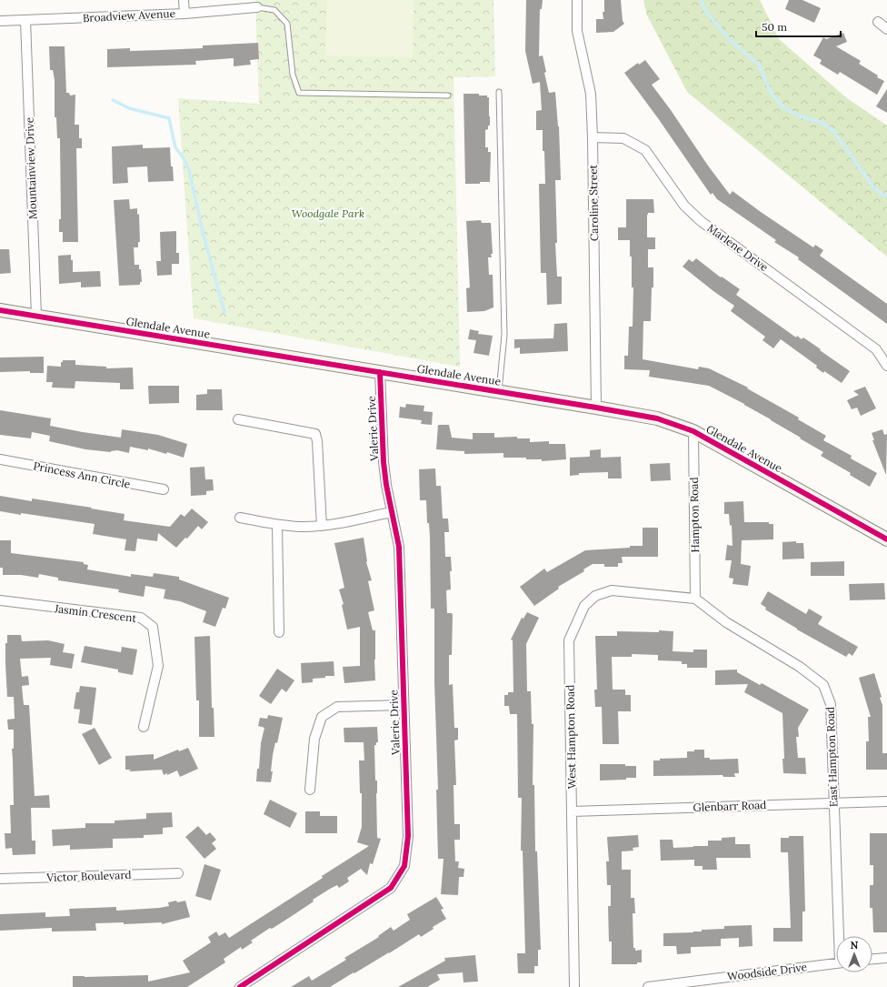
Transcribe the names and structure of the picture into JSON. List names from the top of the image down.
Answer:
{
  "streets": {
    "main road": ["Glendale Avenue"],
    "street": [
      "Broadview Avenue",
      "Mountainview Drive",
      "Caroline Street",
      "Marlene Drive",
      "Valerie Drive",
      "Princess Ann Circle",
      "Hampton Road",
      "Jasmin Crescent",
      "West Hampton Road",
      "East Hampton Road",
      "Glenbarr Road",
      "Victor Boulevard",
      "Woodside Drive"
    ]
  },
  "crossings": [
    ["Broadview Avenue", "Mountainview Drive"],
    ["Mountainview Drive", "Glendale Avenue"],
    ["Caroline Street", "Marlene Drive"],
    ["Caroline Street", "Glendale Avenue"],
    ["Glendale Avenue", "Valerie Drive"],
    ["Glendale Avenue", "Hampton Road"],
    ["Hampton Road", "West Hampton Road"],
    ["Hampton Road", "East Hampton Road"],
    ["West Hampton Road", "East Hampton Road"],
    ["West Hampton Road", "Glenbarr Road"],
    ["East Hampton Road", "Glenbarr Road"]
  ],
  "parks": ["Woodgale Park"],
  "scale_bar": "50 m",
  "north": "top"
}
